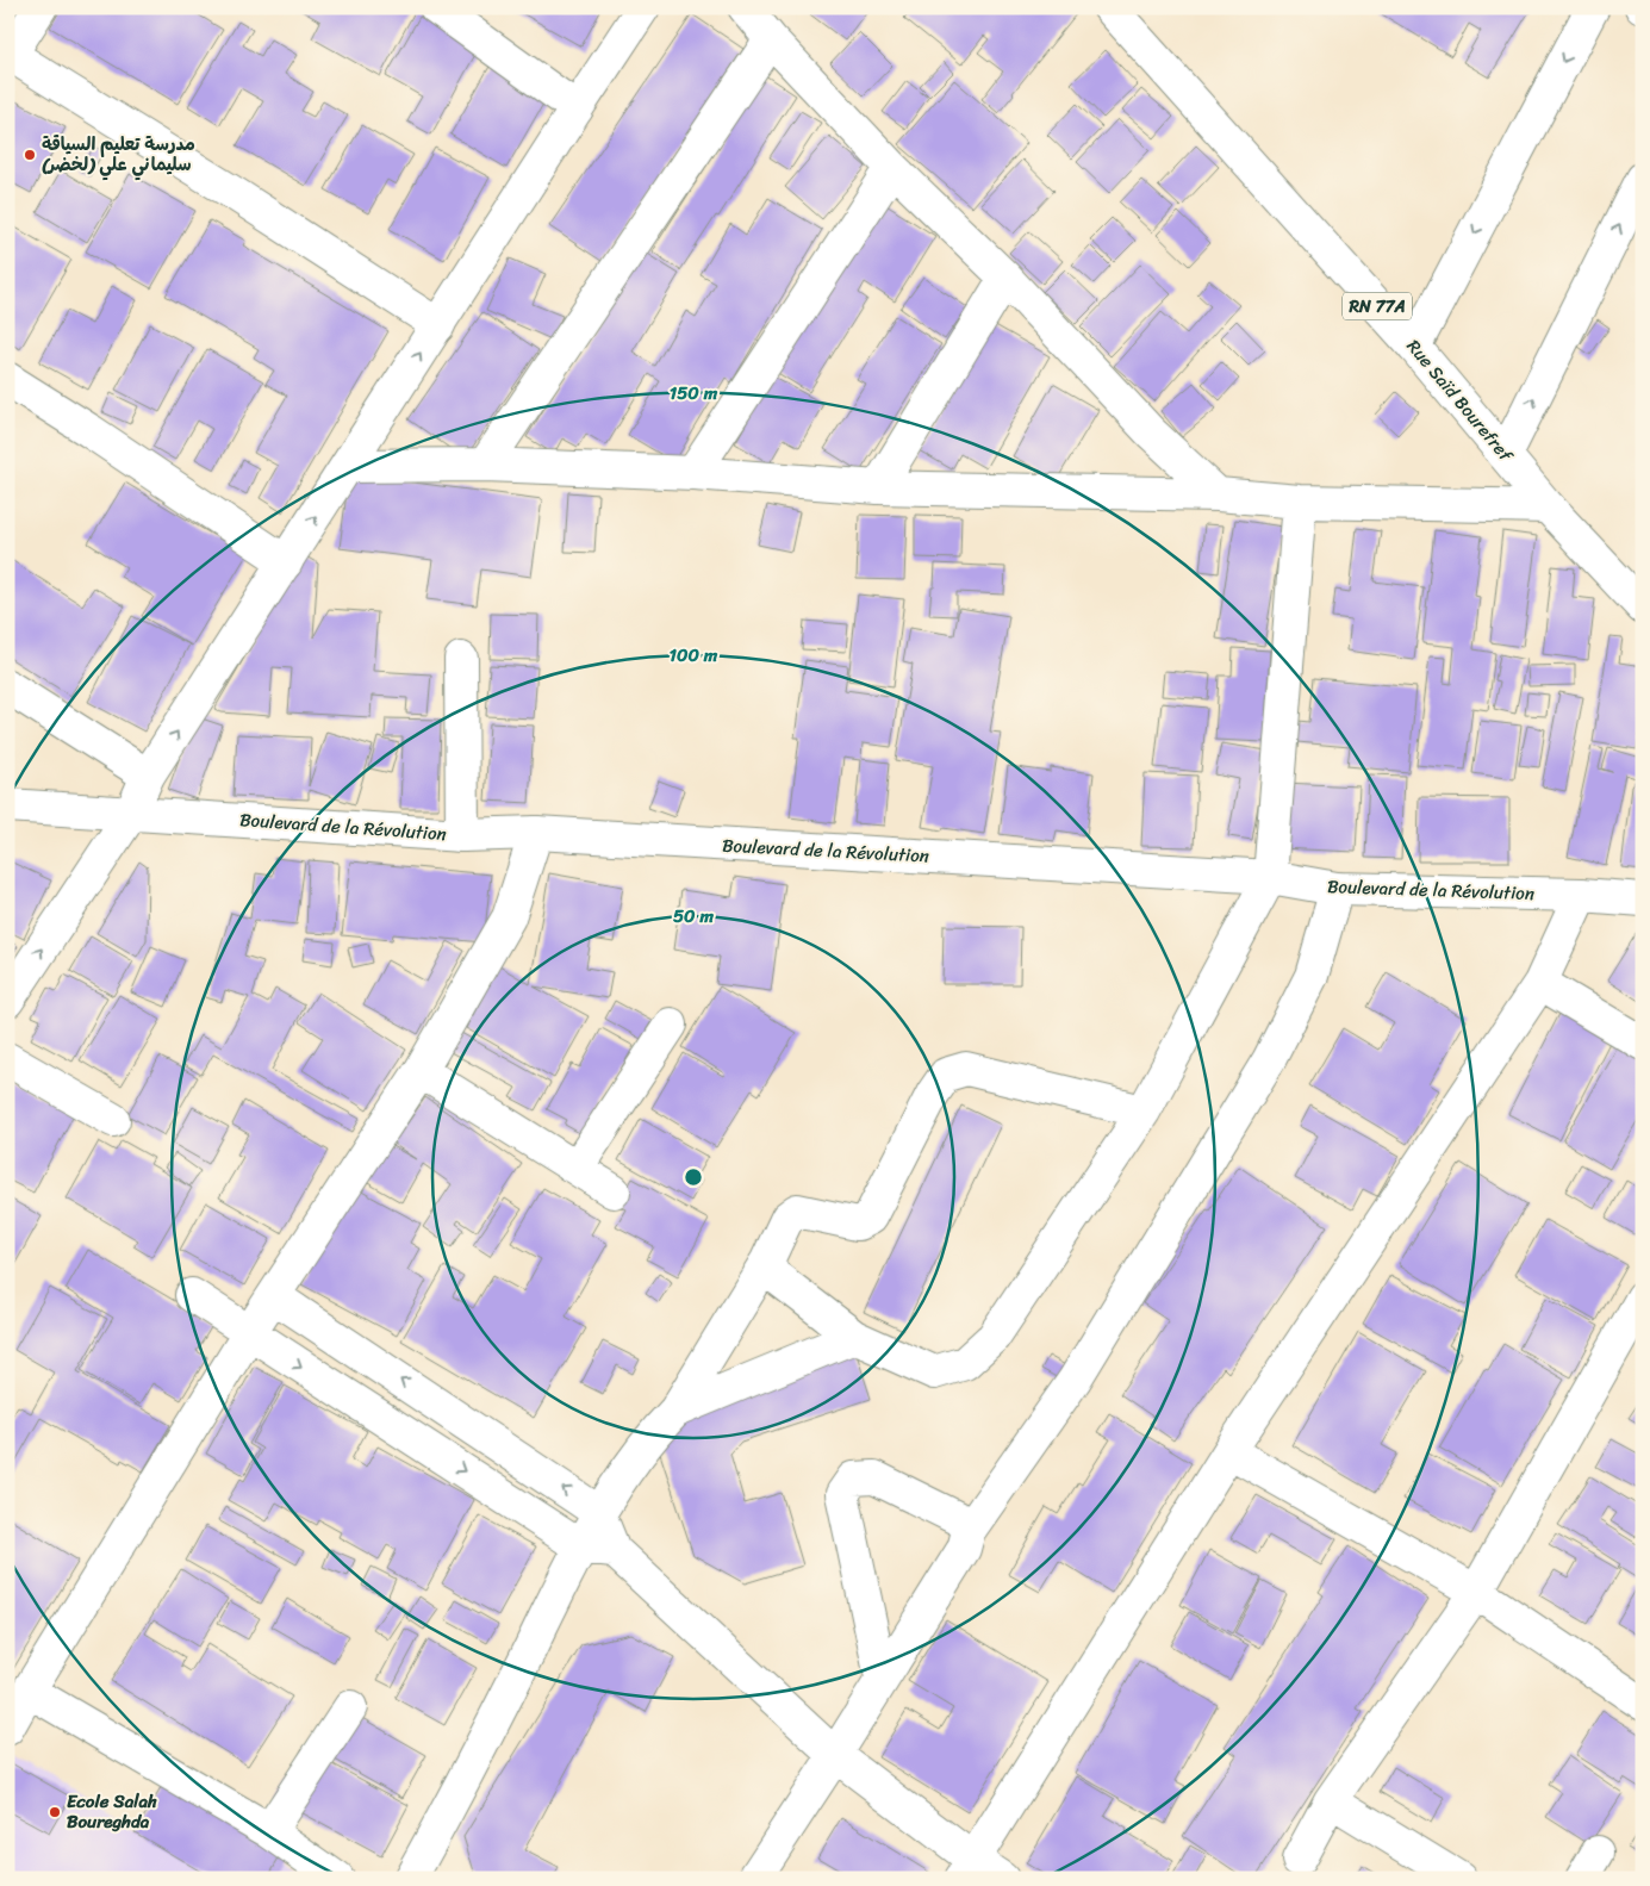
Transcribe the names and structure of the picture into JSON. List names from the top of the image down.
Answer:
{
  "streets": {
    "street": ["RN 77A", "Rue Saïd Bourefref", "Boulevard de la Révolution"]
  },
  "places": ["مدرسة تعليم السياقة سليماني علي (لخضر)", "Ecole Salah Boureghda"],
  "rings": ["150 m", "100 m", "50 m"]
}
